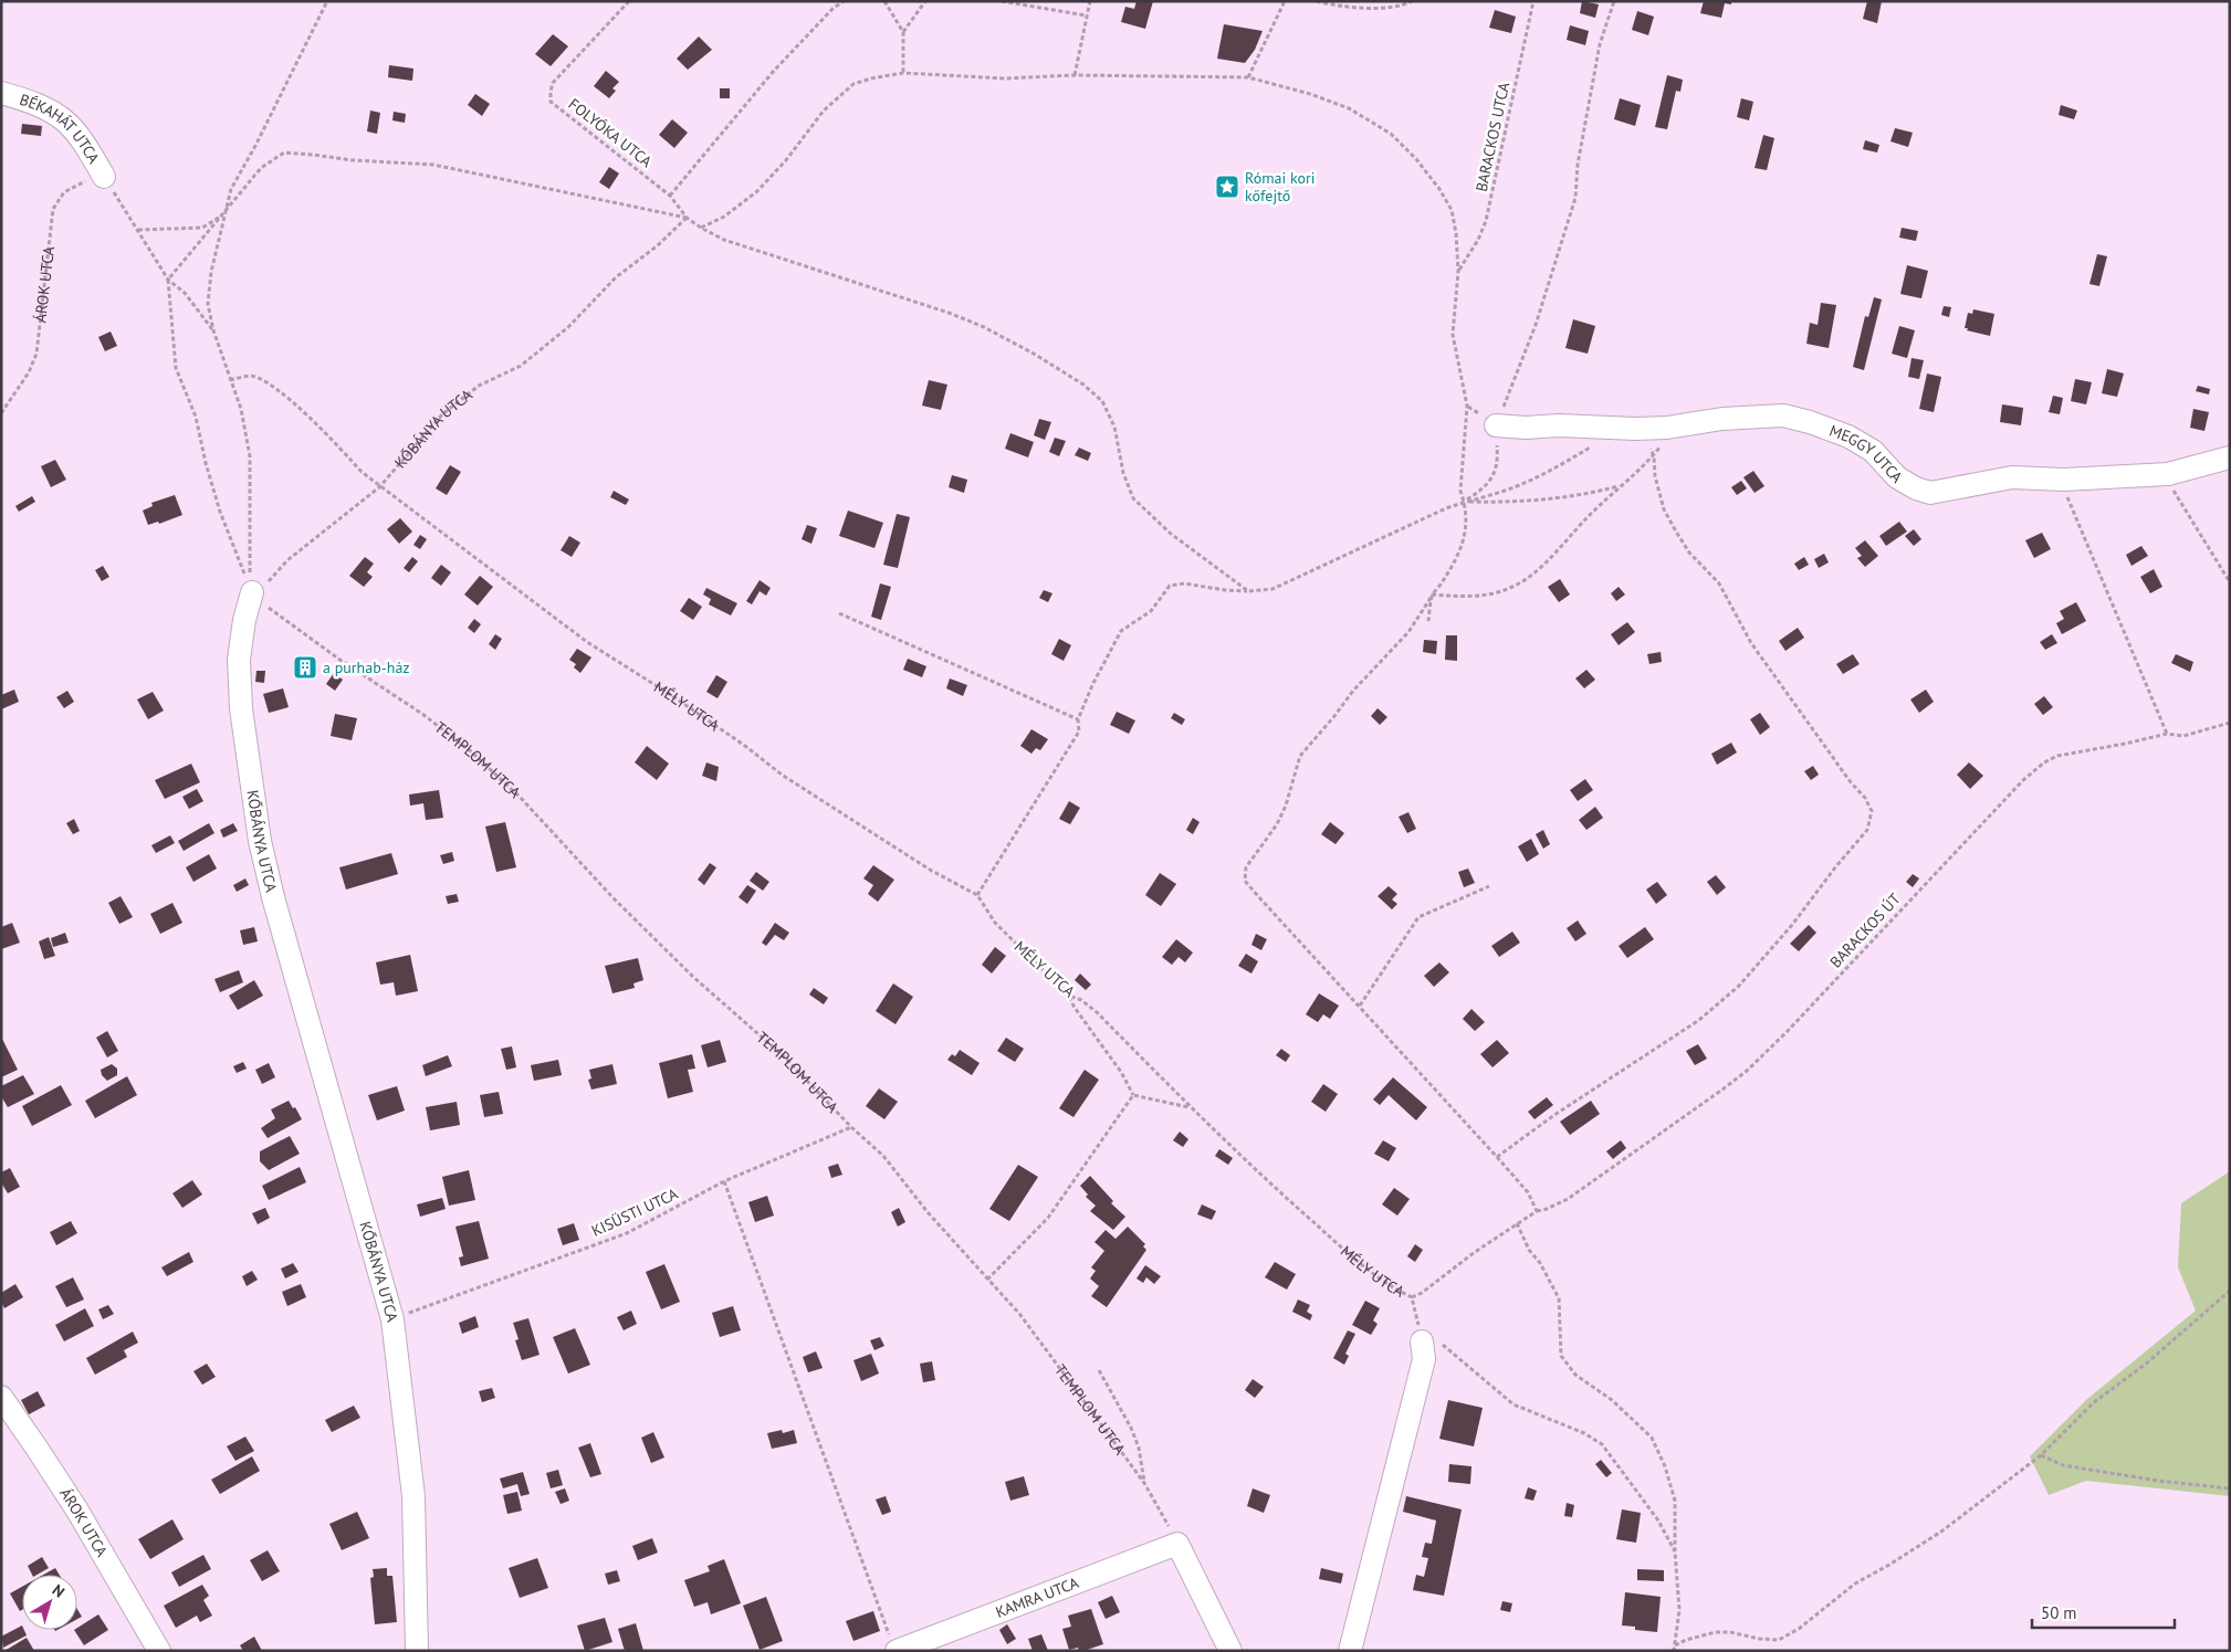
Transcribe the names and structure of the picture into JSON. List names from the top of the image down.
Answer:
{
  "streets": {
    "street": [
      "BÉKAHÁT UTCA",
      "ÁROK UTCA",
      "KŐBÁNYA UTCA",
      "MEGGY UTCA",
      "KAMRA UTCA"
    ],
    "path": [
      "FOLYÓKA UTCA",
      "BARACKOS UTCA",
      "MÉLY UTCA",
      "TEMPLOM UTCA",
      "BARACKOS ÚT",
      "KISÜSTI UTCA"
    ]
  },
  "crossings": [
    ["BÉKAHÁT UTCA", "ÁROK UTCA"],
    ["FOLYÓKA UTCA", "KŐBÁNYA UTCA"],
    ["KŐBÁNYA UTCA", "MÉLY UTCA"],
    ["KŐBÁNYA UTCA", "TEMPLOM UTCA"],
    ["KŐBÁNYA UTCA", "KISÜSTI UTCA"],
    ["MÉLY UTCA", "BARACKOS ÚT"],
    ["TEMPLOM UTCA", "KISÜSTI UTCA"],
    ["TEMPLOM UTCA", "KAMRA UTCA"]
  ],
  "places": {
    "place": ["Római kori kőfejtő"],
    "building": ["a purhab-ház"]
  },
  "scale_bar": "50 m",
  "north": "top right"
}
